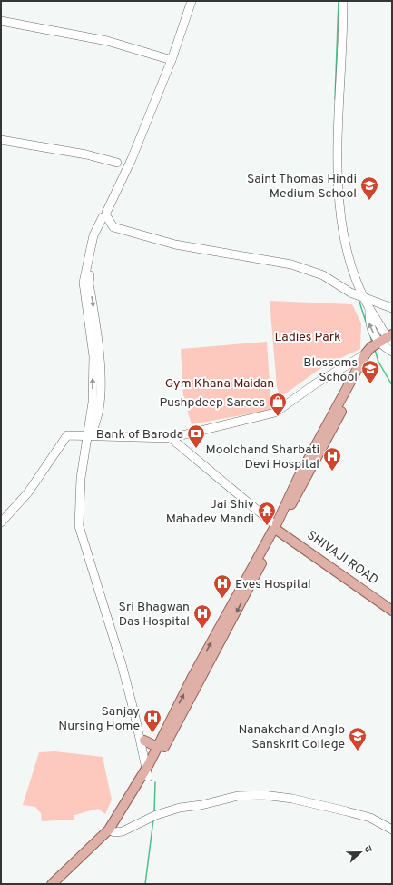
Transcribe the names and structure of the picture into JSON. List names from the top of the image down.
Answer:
{
  "streets": {
    "main road": ["SHIVAJI ROAD"]
  },
  "parks": ["Ladies Park", "Gym Khana Maidan"],
  "places": {
    "school or university": ["Saint Thomas Hindi Medium School", "Blossoms School", "Nanakchand Anglo Sanskrit College"],
    "shop": ["Pushpdeep Sarees"],
    "bank": ["Bank of Baroda"],
    "hospital": [
      "Moolchand Sharbati Devi Hospital",
      "Eves Hospital",
      "Sri Bhagwan Das Hospital",
      "Sanjay Nursing Home"
    ],
    "temple": ["Jai Shiv Mahadev Mandi"]
  },
  "north": "right"
}
